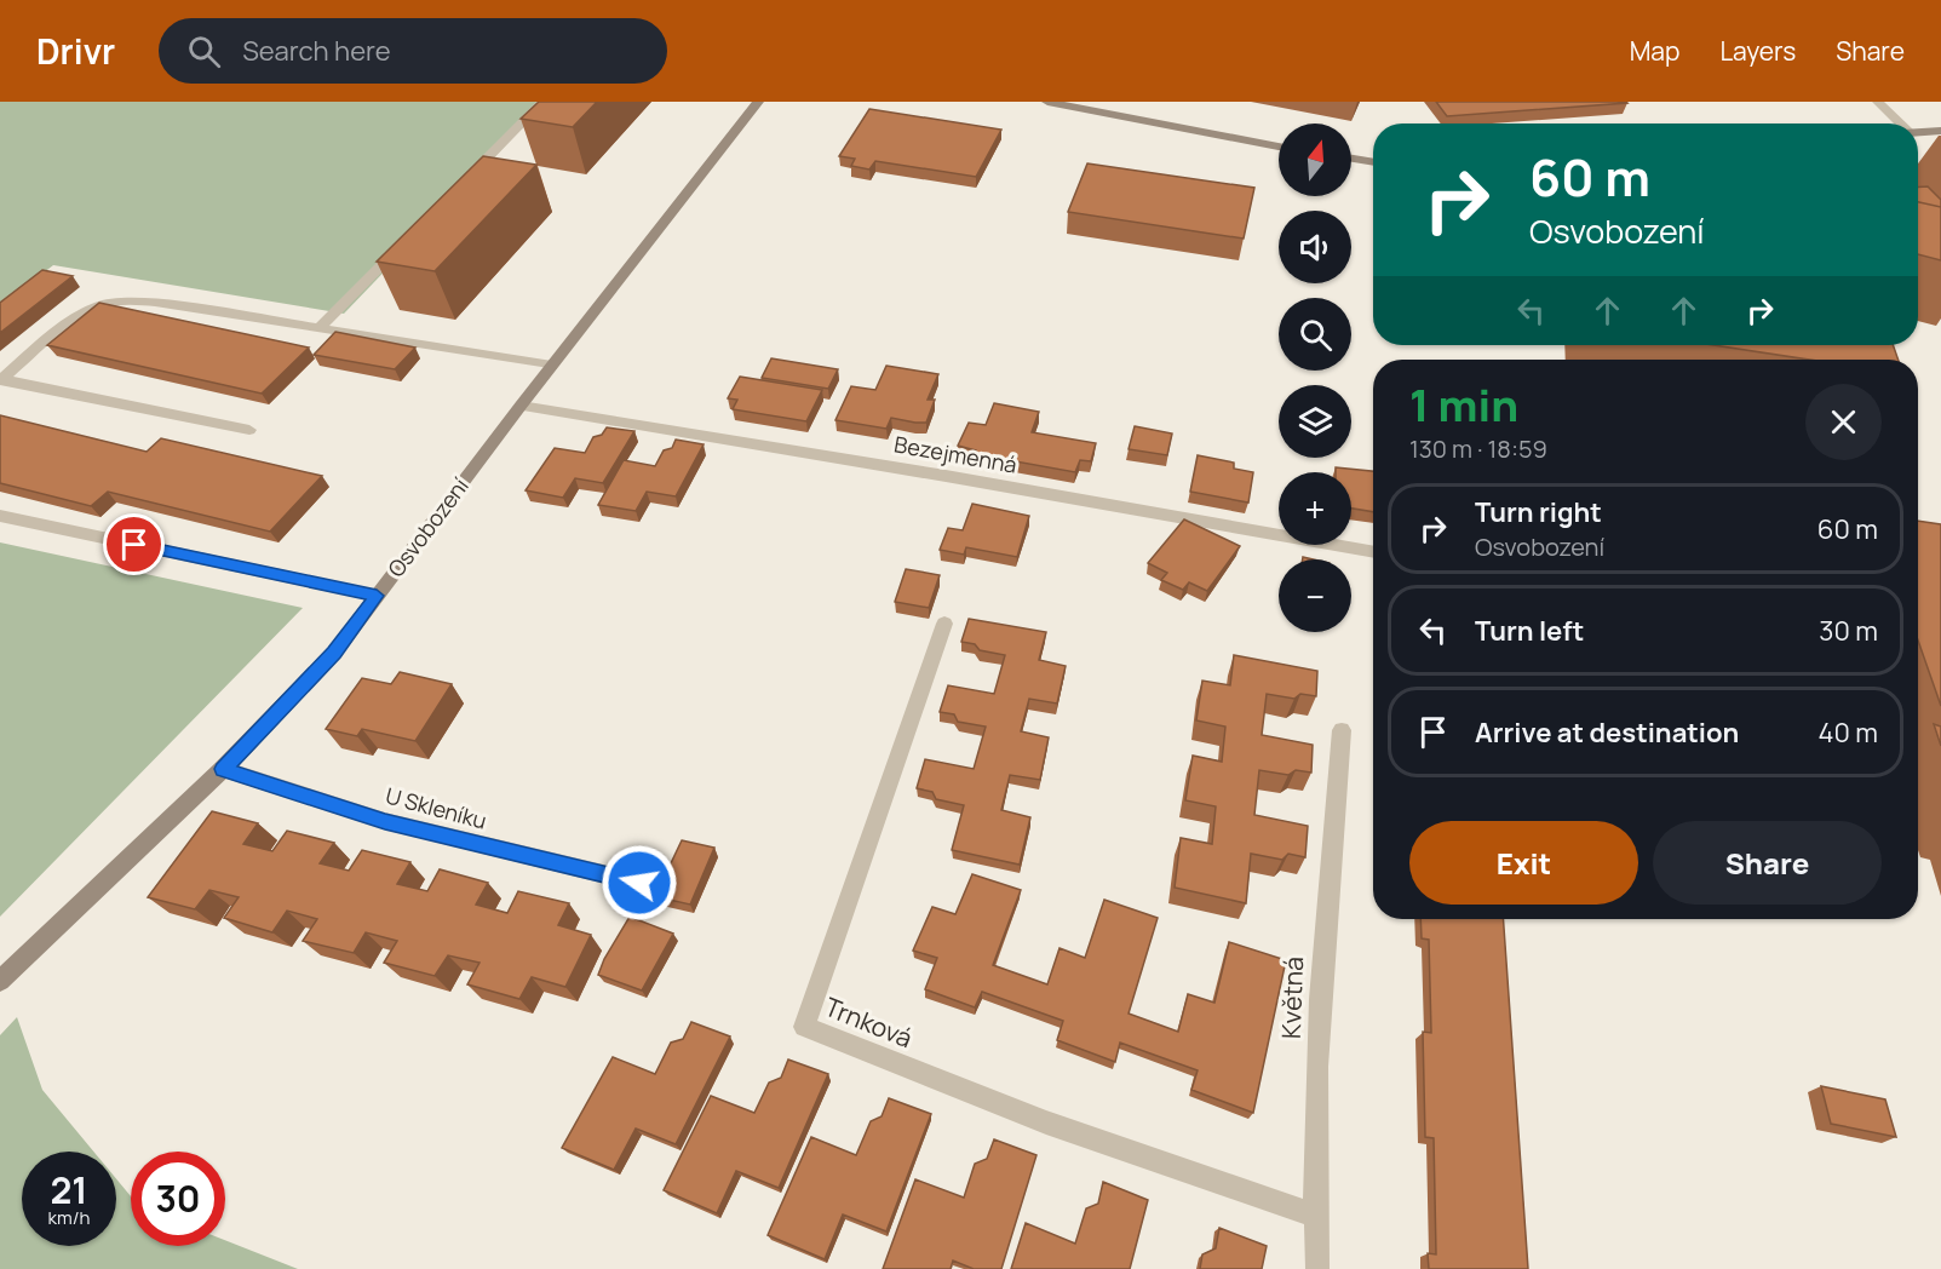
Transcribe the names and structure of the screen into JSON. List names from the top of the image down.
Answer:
{
  "streets": {
    "street": [
      "Bezejmenná",
      "Osvobození",
      "U Skleníku",
      "Květná",
      "Trnková"
    ]
  },
  "crossings": [
    ["Bezejmenná", "Osvobození"],
    ["Osvobození", "U Skleníku"],
    ["Květná", "Trnková"]
  ],
  "north": "top",
  "page": {
    "header": "Drivr",
    "search": "Search here",
    "nav": ["Map", "Layers", "Share"],
    "map_buttons": ["+", "−"],
    "turn": ["60 m", "Osvobození"],
    "heading": ["1 min", "130 m · 18:59"],
    "list": [
      {
        "name": "Turn right",
        "note": "Osvobození",
        "value": "60 m"
      },
      {
        "name": "Turn left",
        "value": "30 m"
      },
      {
        "name": "Arrive at destination",
        "value": "40 m"
      }
    ],
    "buttons": ["Exit", "Share"],
    "speed": "21 km/h",
    "limit": "30"
  }
}
